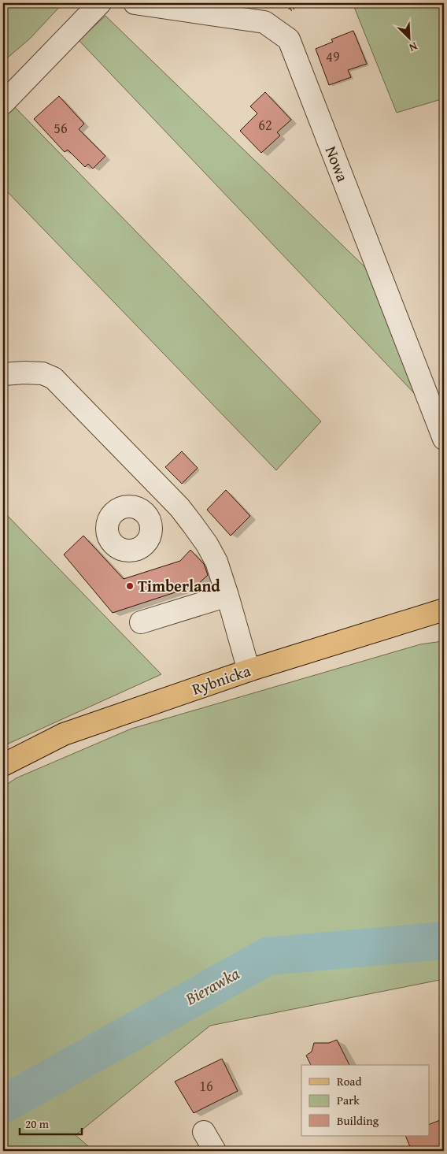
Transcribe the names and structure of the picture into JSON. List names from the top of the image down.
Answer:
{
  "streets": {
    "main road": ["Rybnicka"],
    "street": ["Nowa"]
  },
  "water": ["Bierawka"],
  "places": ["Timberland"],
  "house_numbers": [
    "49",
    "62",
    "56",
    "16"
  ],
  "legend": ["Road", "Park", "Building"],
  "scale_bar": "20 m",
  "north": "bottom right"
}
